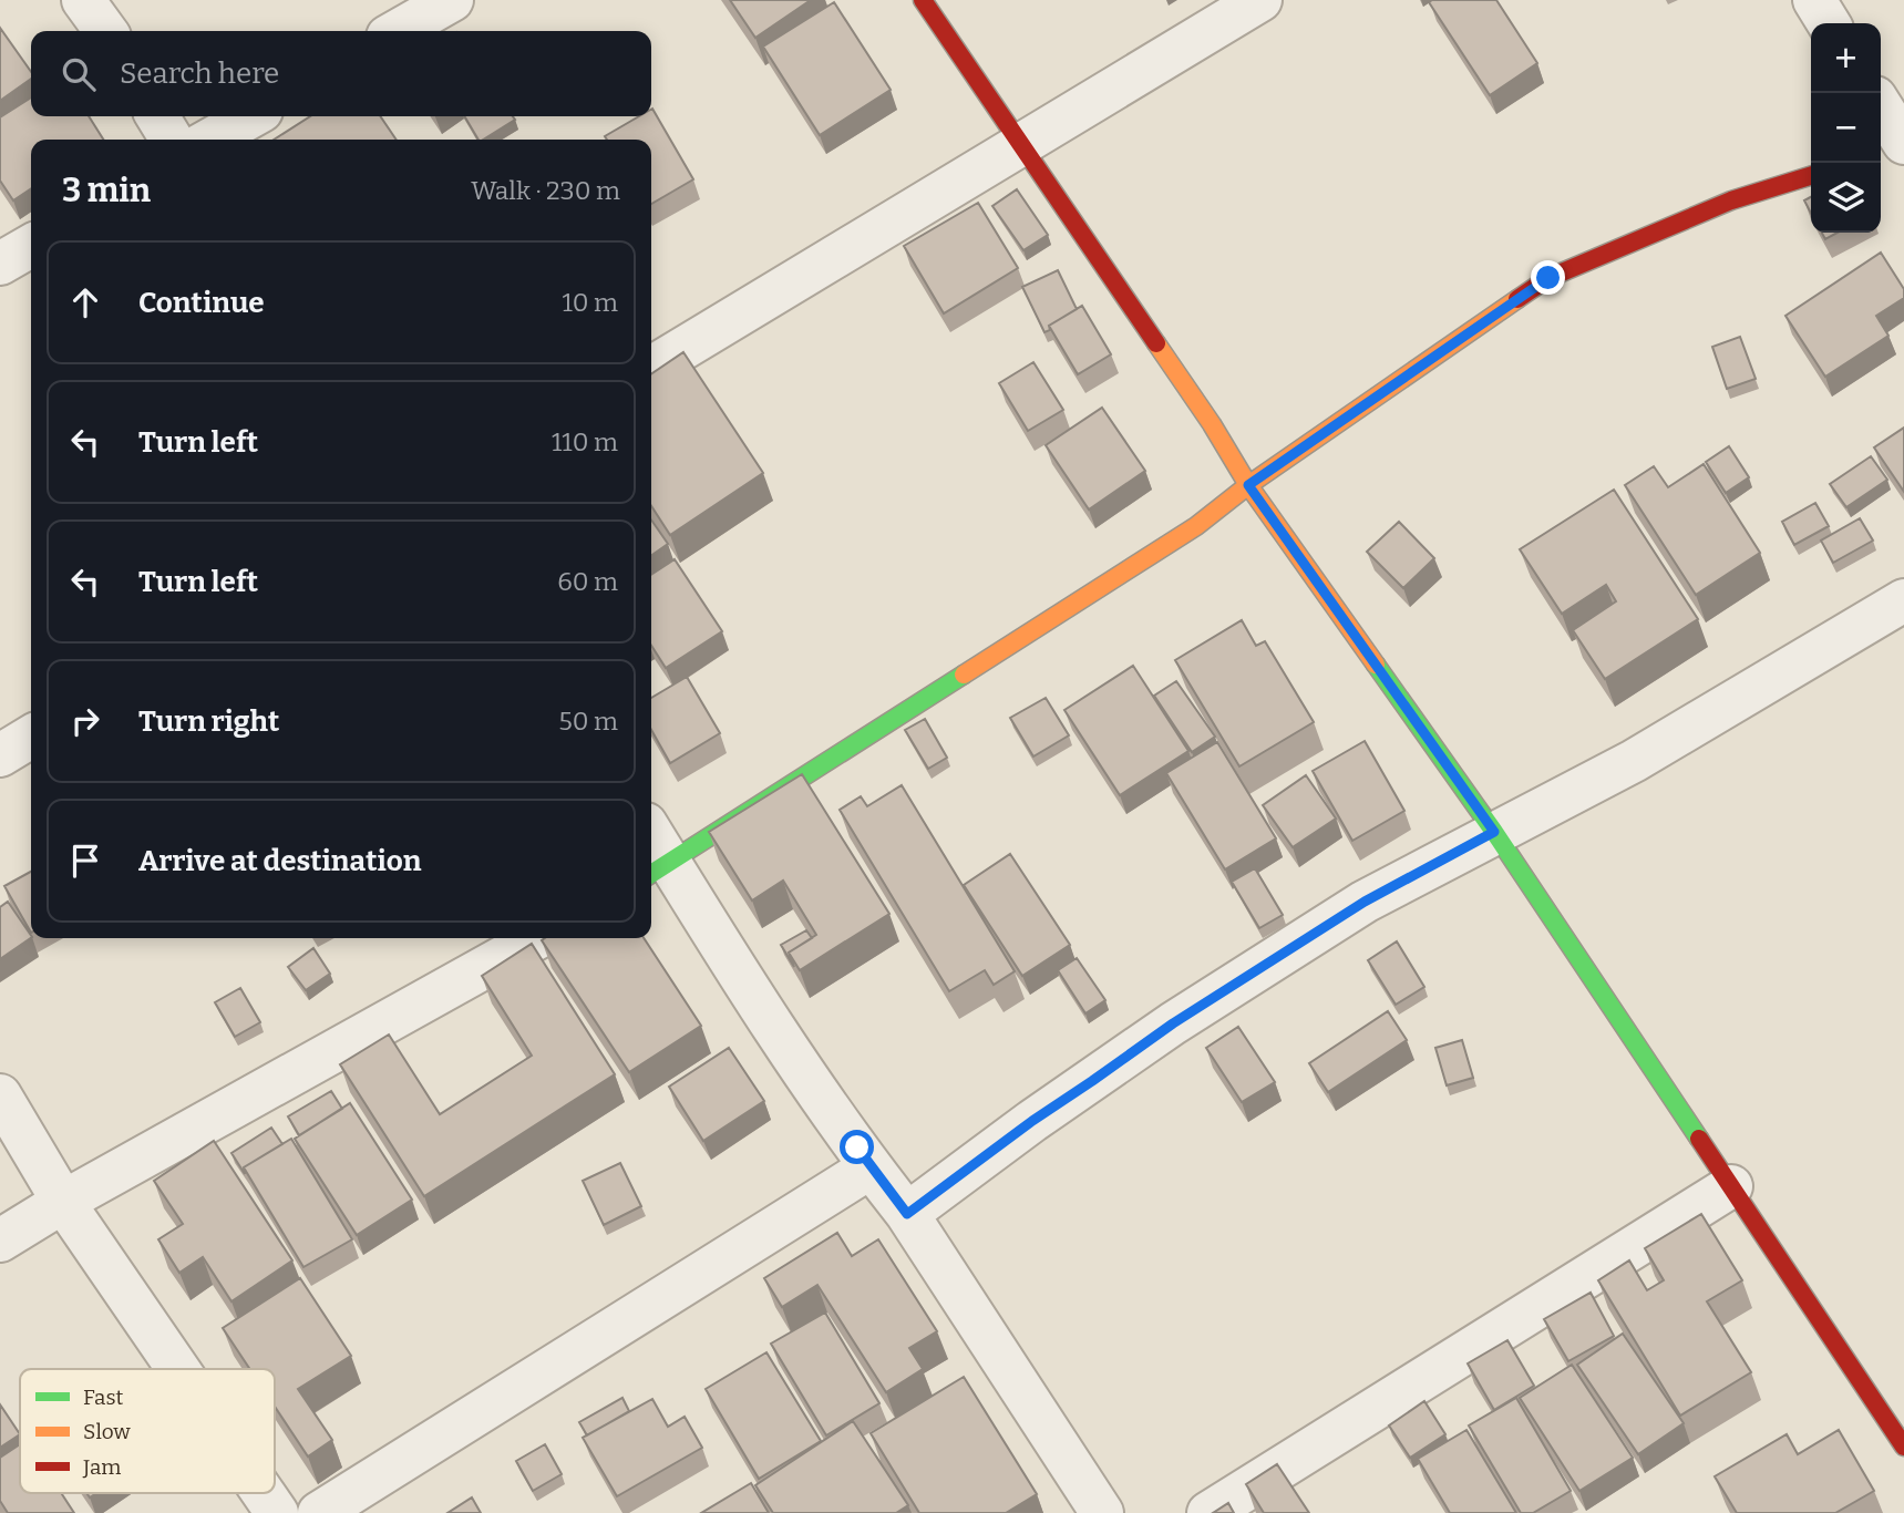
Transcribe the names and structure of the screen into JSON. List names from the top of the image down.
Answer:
{
  "legend": ["Fast", "Slow", "Jam"],
  "page": {
    "map_buttons": ["+", "−"],
    "search": "Search here",
    "heading": ["3 min", "Walk · 230 m"],
    "list": [
      ["Continue", "10 m"],
      ["Turn left", "110 m"],
      ["Turn left", "60 m"],
      ["Turn right", "50 m"],
      "Arrive at destination"
    ]
  }
}
